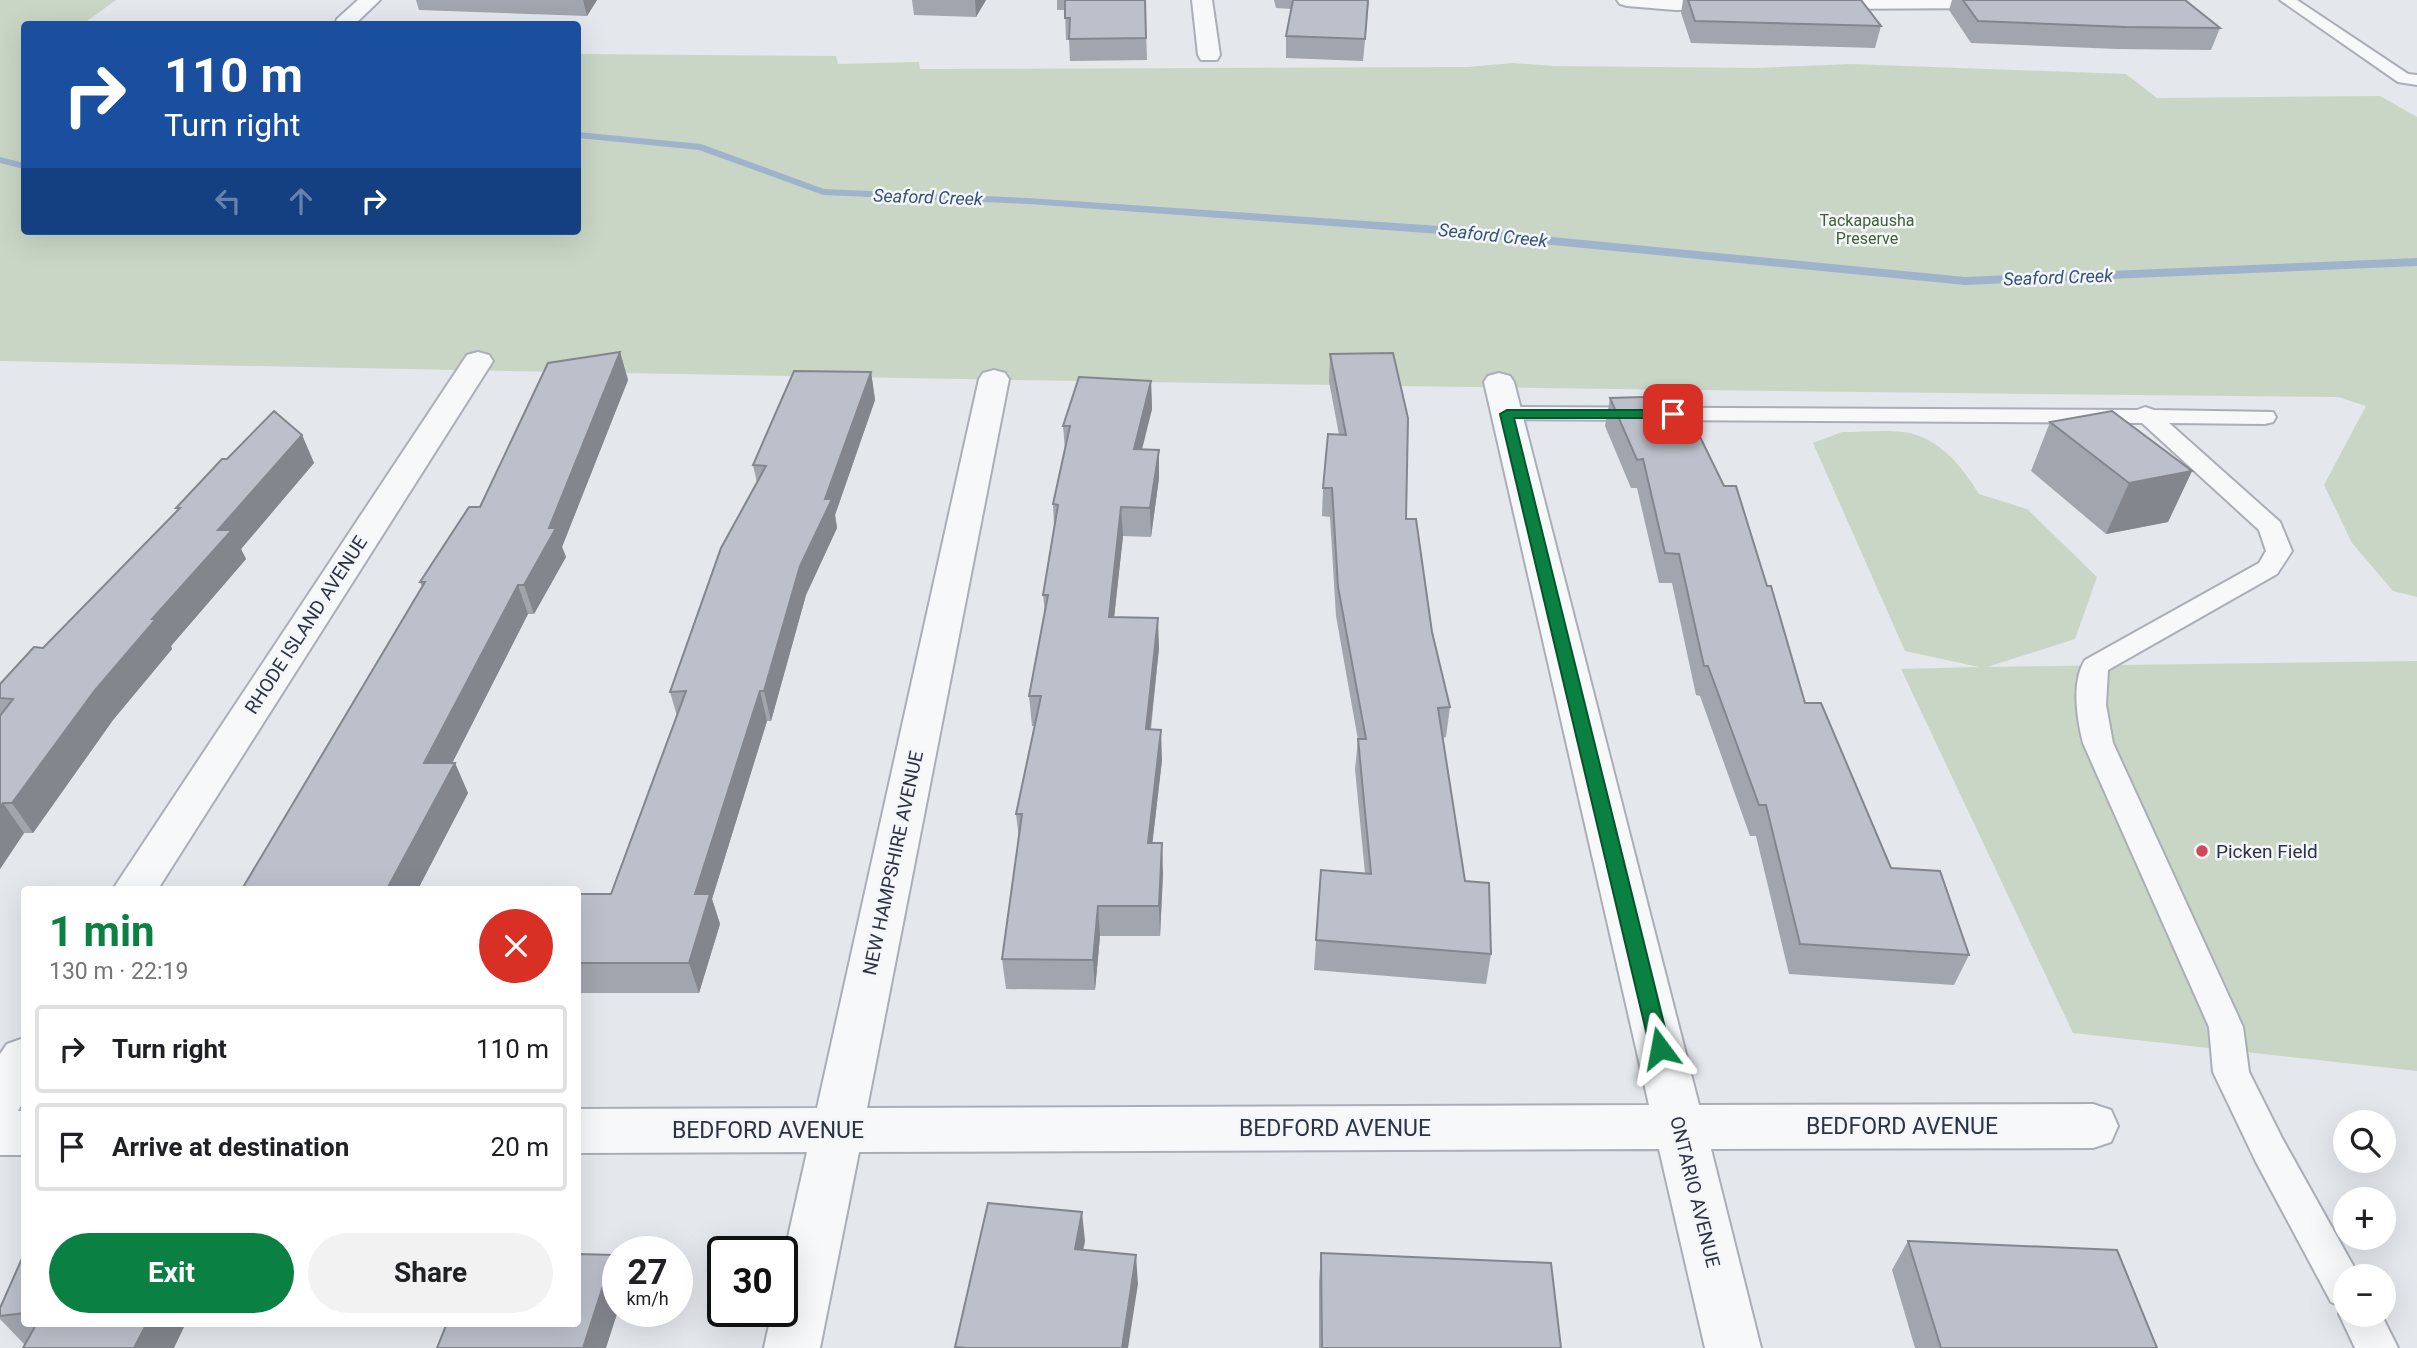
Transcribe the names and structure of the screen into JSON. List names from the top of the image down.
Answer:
{
  "streets": {
    "street": [
      "RHODE ISLAND AVENUE",
      "NEW HAMPSHIRE AVENUE",
      "BEDFORD AVENUE",
      "ONTARIO AVENUE"
    ]
  },
  "crossings": [
    ["NEW HAMPSHIRE AVENUE", "BEDFORD AVENUE"],
    ["BEDFORD AVENUE", "ONTARIO AVENUE"]
  ],
  "water": ["Seaford Creek"],
  "parks": ["Tackapausha Preserve"],
  "places": ["Picken Field"],
  "page": {
    "turn": ["110 m", "Turn right"],
    "heading": ["1 min", "130 m · 22:19"],
    "list": [
      {
        "name": "Turn right",
        "value": "110 m"
      },
      {
        "name": "Arrive at destination",
        "value": "20 m"
      }
    ],
    "map_buttons": ["+", "−"],
    "buttons": ["Exit", "Share"],
    "speed": "27 km/h",
    "limit": "30"
  }
}
